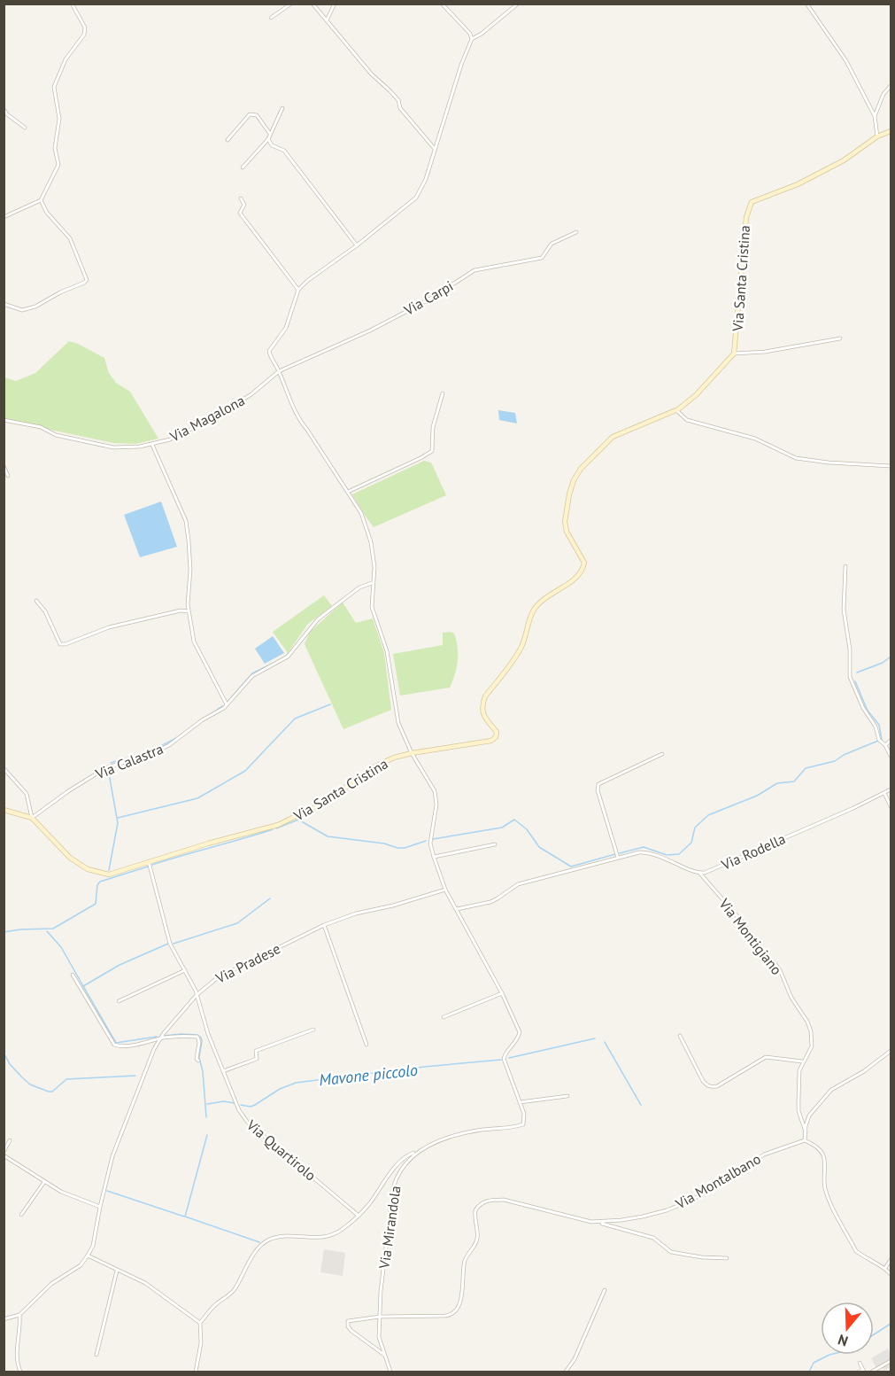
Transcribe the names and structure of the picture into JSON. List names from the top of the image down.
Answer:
{
  "streets": {
    "street": [
      "Via Santa Cristina",
      "Via Carpi",
      "Via Magalona",
      "Via Calastra",
      "Via Rodella",
      "Via Montigiano",
      "Via Pradese",
      "Via Quartirolo",
      "Via Montalbano",
      "Via Mirandola"
    ]
  },
  "crossings": [
    ["Via Santa Cristina", "Via Calastra"],
    ["Via Santa Cristina", "Via Quartirolo"],
    ["Via Santa Cristina", "Via Mirandola"],
    ["Via Carpi", "Via Magalona"],
    ["Via Rodella", "Via Montigiano"],
    ["Via Pradese", "Via Quartirolo"],
    ["Via Pradese", "Via Mirandola"],
    ["Via Montalbano", "Via Mirandola"]
  ],
  "water": ["Mavone piccolo"],
  "north": "bottom"
}
